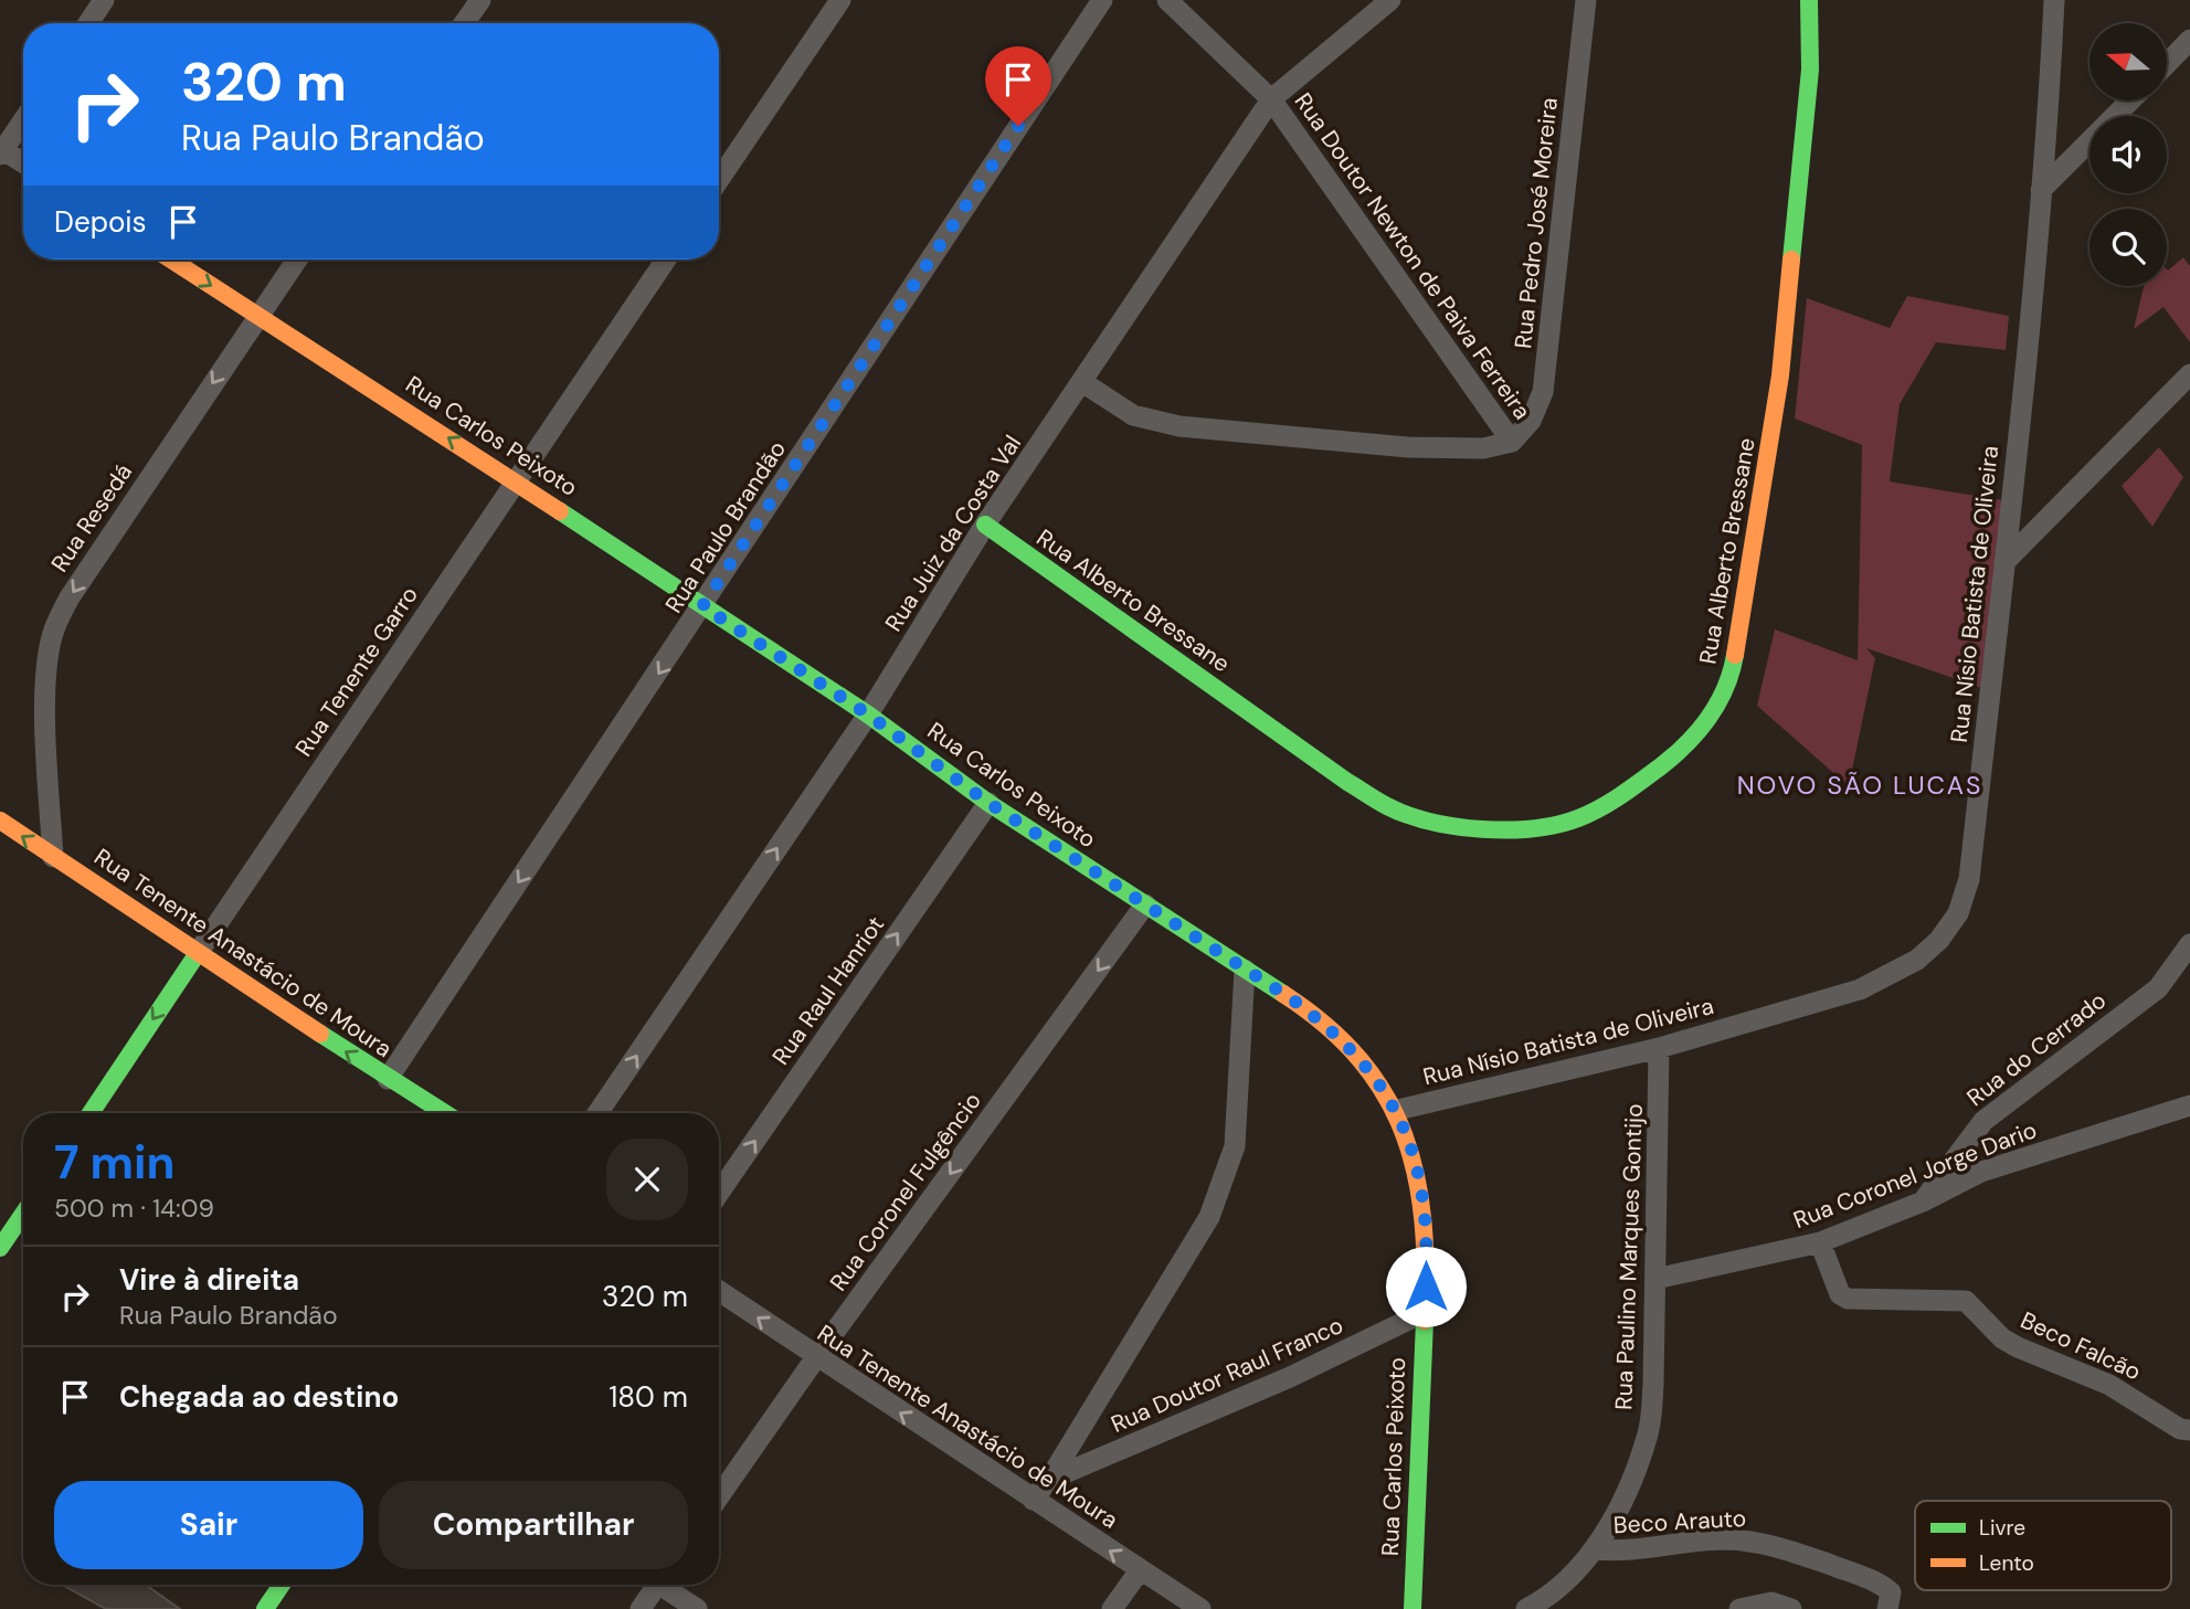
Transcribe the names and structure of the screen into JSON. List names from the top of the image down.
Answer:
{
  "streets": {
    "street": [
      "Rua Pedro José Moreira",
      "Rua Doutor Newton de Paiva Ferreira",
      "Rua Carlos Peixoto",
      "Rua Resedá",
      "Rua Paulo Brandão",
      "Rua Juiz da Costa Val",
      "Rua Alberto Bressane",
      "Rua Nísio Batista de Oliveira",
      "Rua Tenente Garro",
      "Rua Tenente Anastácio de Moura",
      "Rua Raul Hanriot",
      "Rua do Cerrado",
      "Rua Coronel Jorge Dario",
      "Rua Coronel Fulgêncio",
      "Rua Paulino Marques Gontijo",
      "Beco Falcão",
      "Rua Doutor Raul Franco",
      "Beco Arauto"
    ]
  },
  "crossings": [
    ["Rua Pedro José Moreira", "Rua Doutor Newton de Paiva Ferreira"],
    ["Rua Doutor Newton de Paiva Ferreira", "Rua Juiz da Costa Val"],
    ["Rua Carlos Peixoto", "Rua Resedá"],
    ["Rua Carlos Peixoto", "Rua Paulo Brandão"],
    ["Rua Carlos Peixoto", "Rua Juiz da Costa Val"],
    ["Rua Carlos Peixoto", "Rua Nísio Batista de Oliveira"],
    ["Rua Carlos Peixoto", "Rua Tenente Garro"],
    ["Rua Carlos Peixoto", "Rua Raul Hanriot"],
    ["Rua Carlos Peixoto", "Rua Coronel Fulgêncio"],
    ["Rua Carlos Peixoto", "Rua Doutor Raul Franco"],
    ["Rua Resedá", "Rua Tenente Anastácio de Moura"],
    ["Rua Paulo Brandão", "Rua Tenente Anastácio de Moura"],
    ["Rua Juiz da Costa Val", "Rua Alberto Bressane"],
    ["Rua Nísio Batista de Oliveira", "Rua Paulino Marques Gontijo"],
    ["Rua Tenente Garro", "Rua Tenente Anastácio de Moura"],
    ["Rua Tenente Anastácio de Moura", "Rua Coronel Fulgêncio"],
    ["Rua do Cerrado", "Rua Coronel Jorge Dario"],
    ["Rua Coronel Jorge Dario", "Rua Paulino Marques Gontijo"],
    ["Rua Coronel Jorge Dario", "Beco Falcão"],
    ["Rua Paulino Marques Gontijo", "Beco Arauto"]
  ],
  "one_way": [
    "Rua Resedá",
    "Rua Paulo Brandão",
    "Rua Juiz da Costa Val",
    "Rua Tenente Anastácio de Moura",
    "Rua Raul Hanriot",
    "Rua Coronel Fulgêncio"
  ],
  "districts": ["NOVO SÃO LUCAS"],
  "legend": ["Livre", "Lento"],
  "north": "left",
  "page": {
    "turn": ["320 m", "Rua Paulo Brandão"],
    "then": "Depois",
    "heading": ["7 min", "500 m · 14:09"],
    "list": [
      {
        "name": "Vire à direita",
        "note": "Rua Paulo Brandão",
        "value": "320 m"
      },
      {
        "name": "Chegada ao destino",
        "value": "180 m"
      }
    ],
    "buttons": ["Sair", "Compartilhar"]
  }
}
